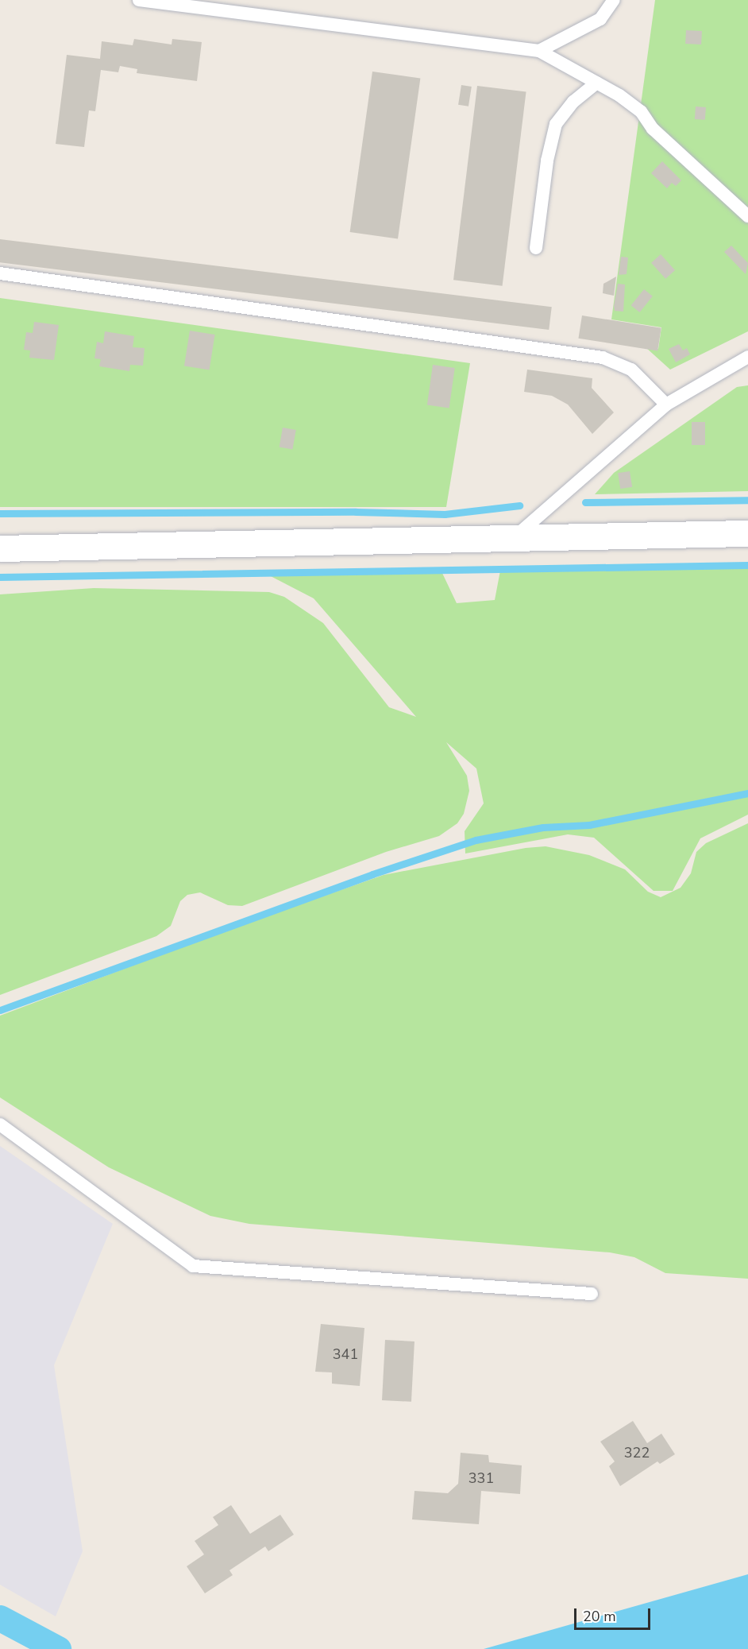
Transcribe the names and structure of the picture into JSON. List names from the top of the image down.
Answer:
{
  "house_numbers": ["341", "322", "331"],
  "scale_bar": "20 m"
}
